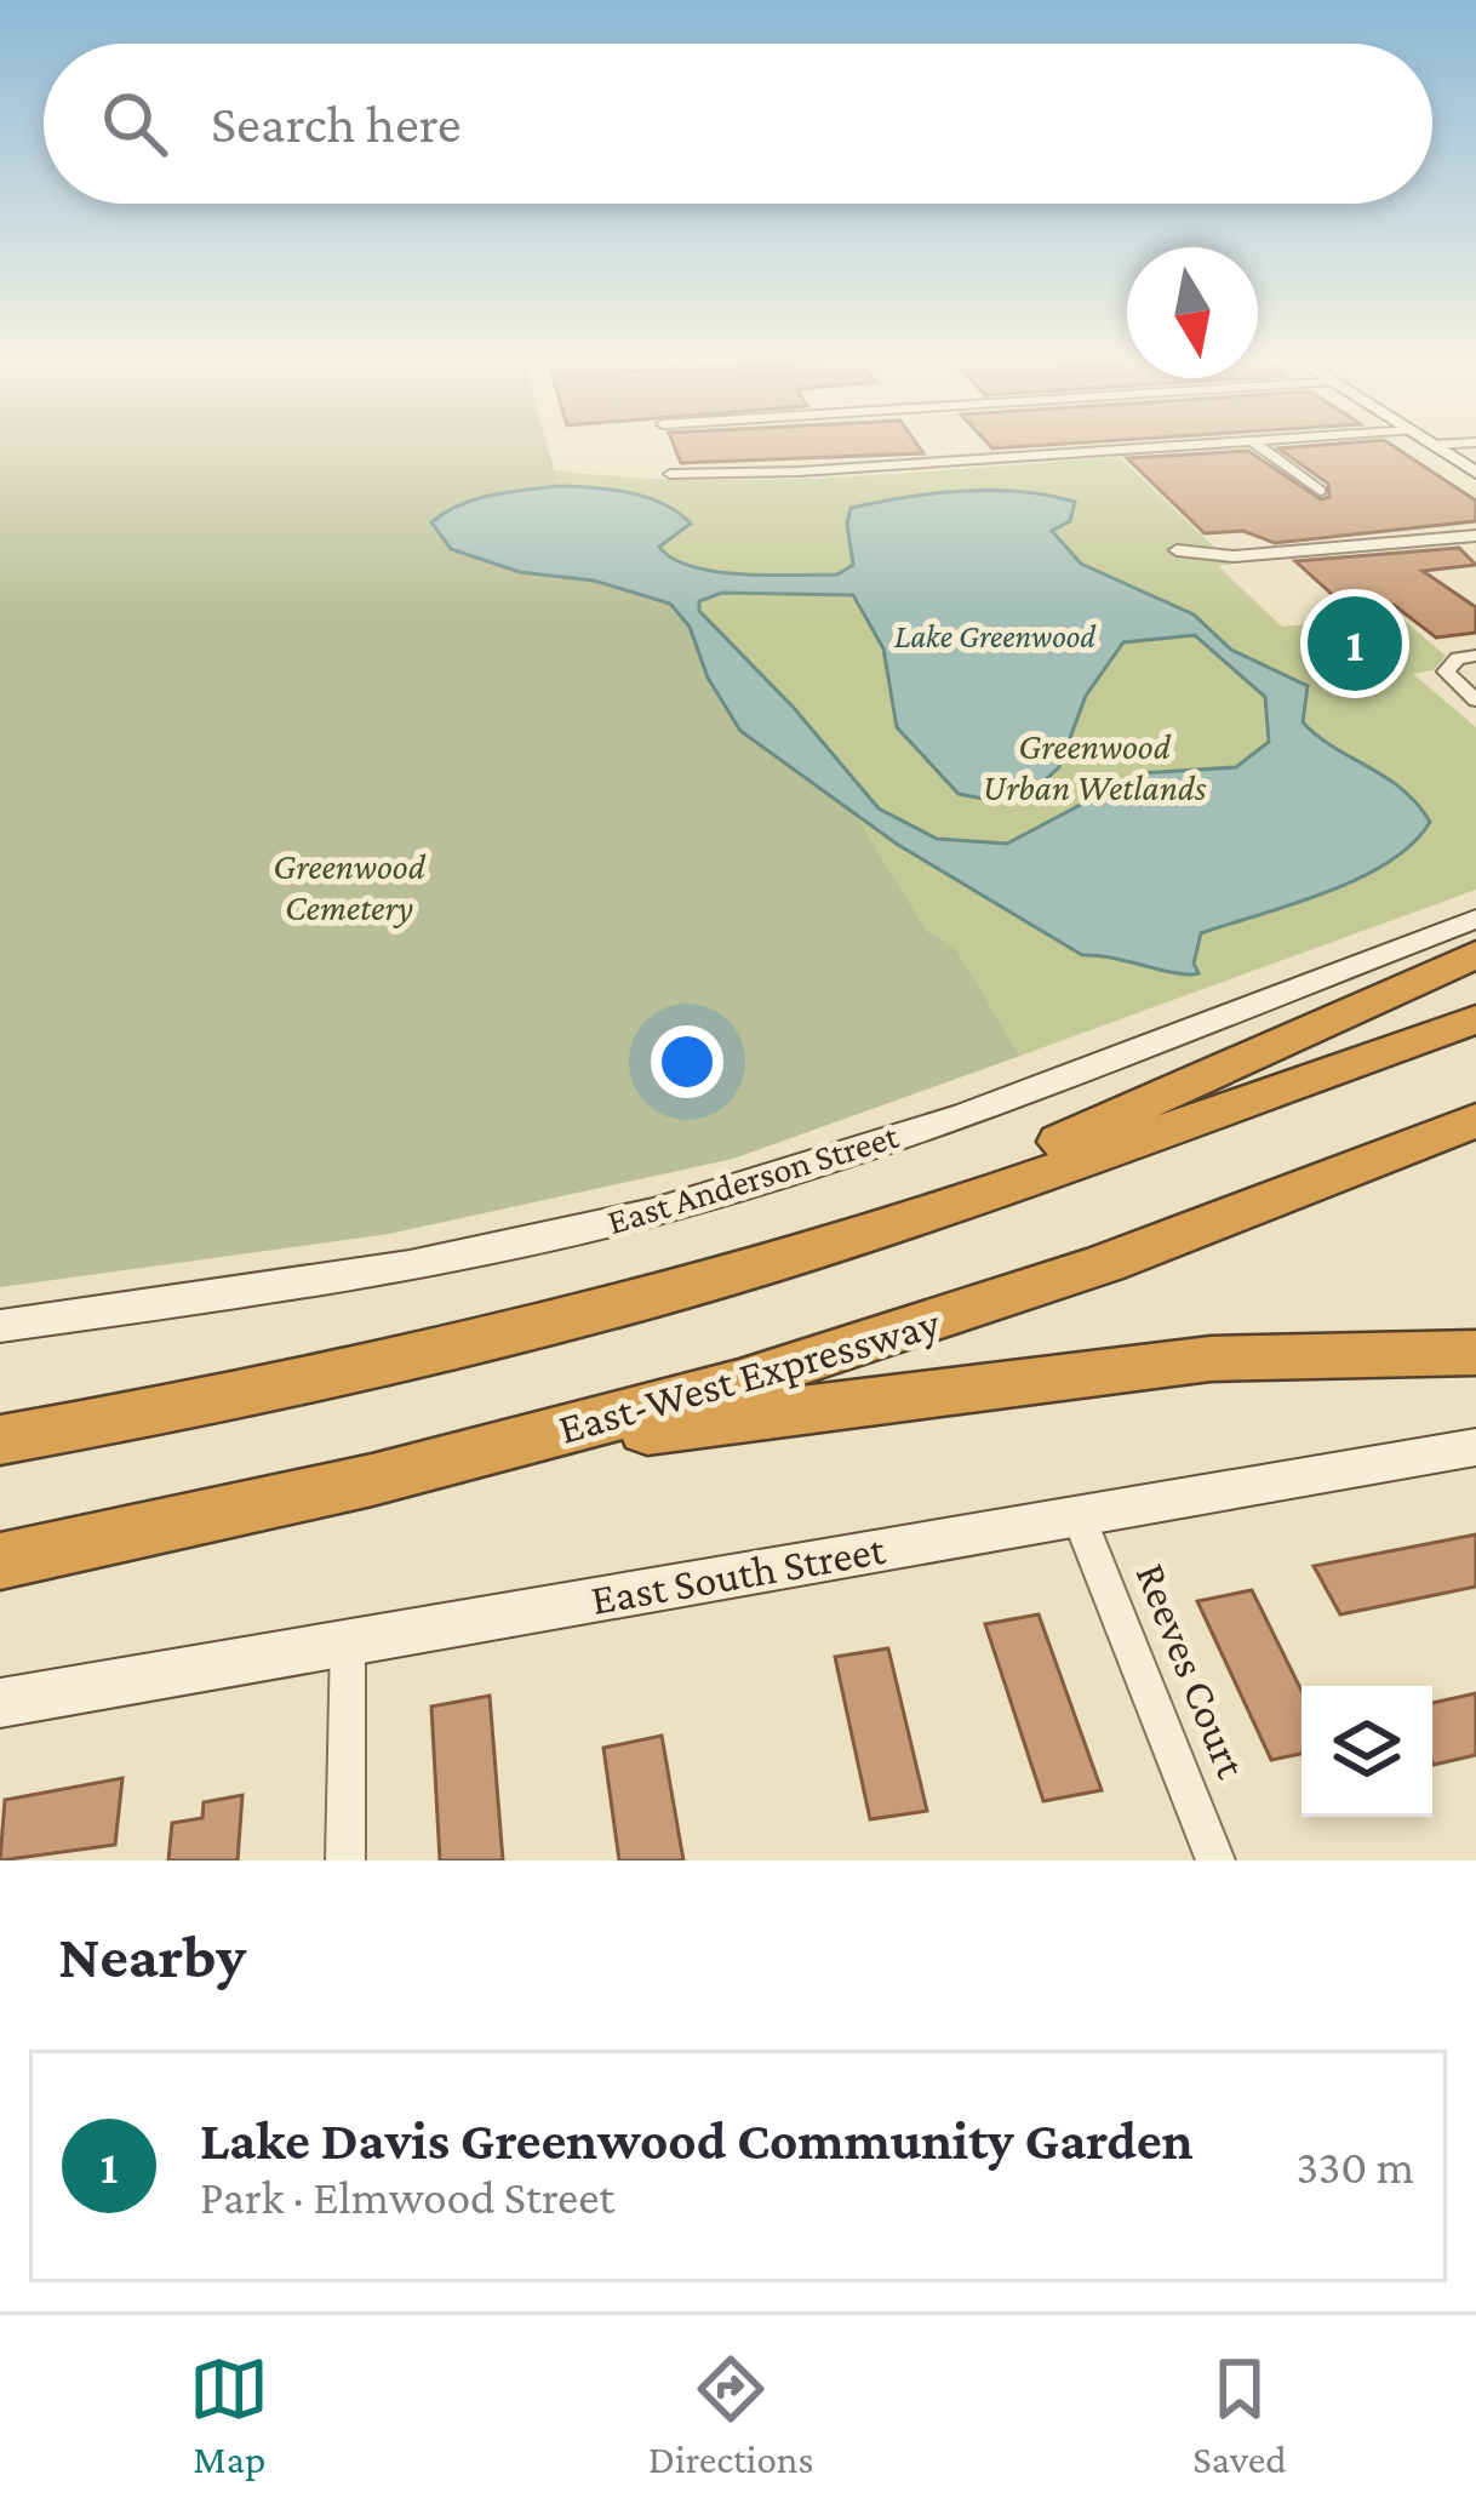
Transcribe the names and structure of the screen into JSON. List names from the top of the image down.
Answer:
{
  "streets": {
    "highway": ["East-West Expressway"],
    "main road": ["East Anderson Street", "East South Street"],
    "street": ["Reeves Court"]
  },
  "crossings": [
    ["East South Street", "Reeves Court"]
  ],
  "water": ["Lake Greenwood"],
  "parks": ["Greenwood Urban Wetlands", "Greenwood Cemetery"],
  "north": "bottom",
  "page": {
    "search": "Search here",
    "pins": "1",
    "heading": "Nearby",
    "list": [
      {
        "mark": "1",
        "name": "Lake Davis Greenwood Community Garden",
        "note": "Park · Elmwood Street",
        "value": "330 m"
      }
    ],
    "nav": ["Map", "Directions", "Saved"]
  }
}
